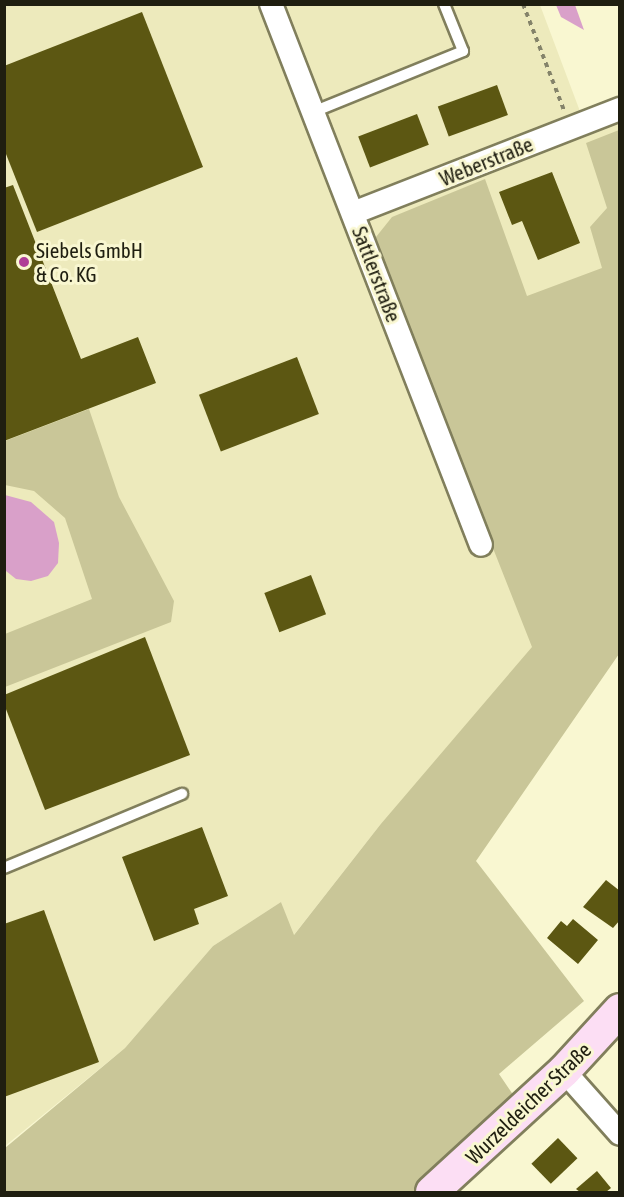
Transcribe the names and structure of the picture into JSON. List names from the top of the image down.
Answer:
{
  "streets": {
    "main road": ["Wurzeldeicher Straße"],
    "street": ["Weberstraße", "Sattlerstraße"]
  },
  "crossings": [
    ["Weberstraße", "Sattlerstraße"]
  ],
  "places": ["Siebels GmbH & Co. KG"]
}
